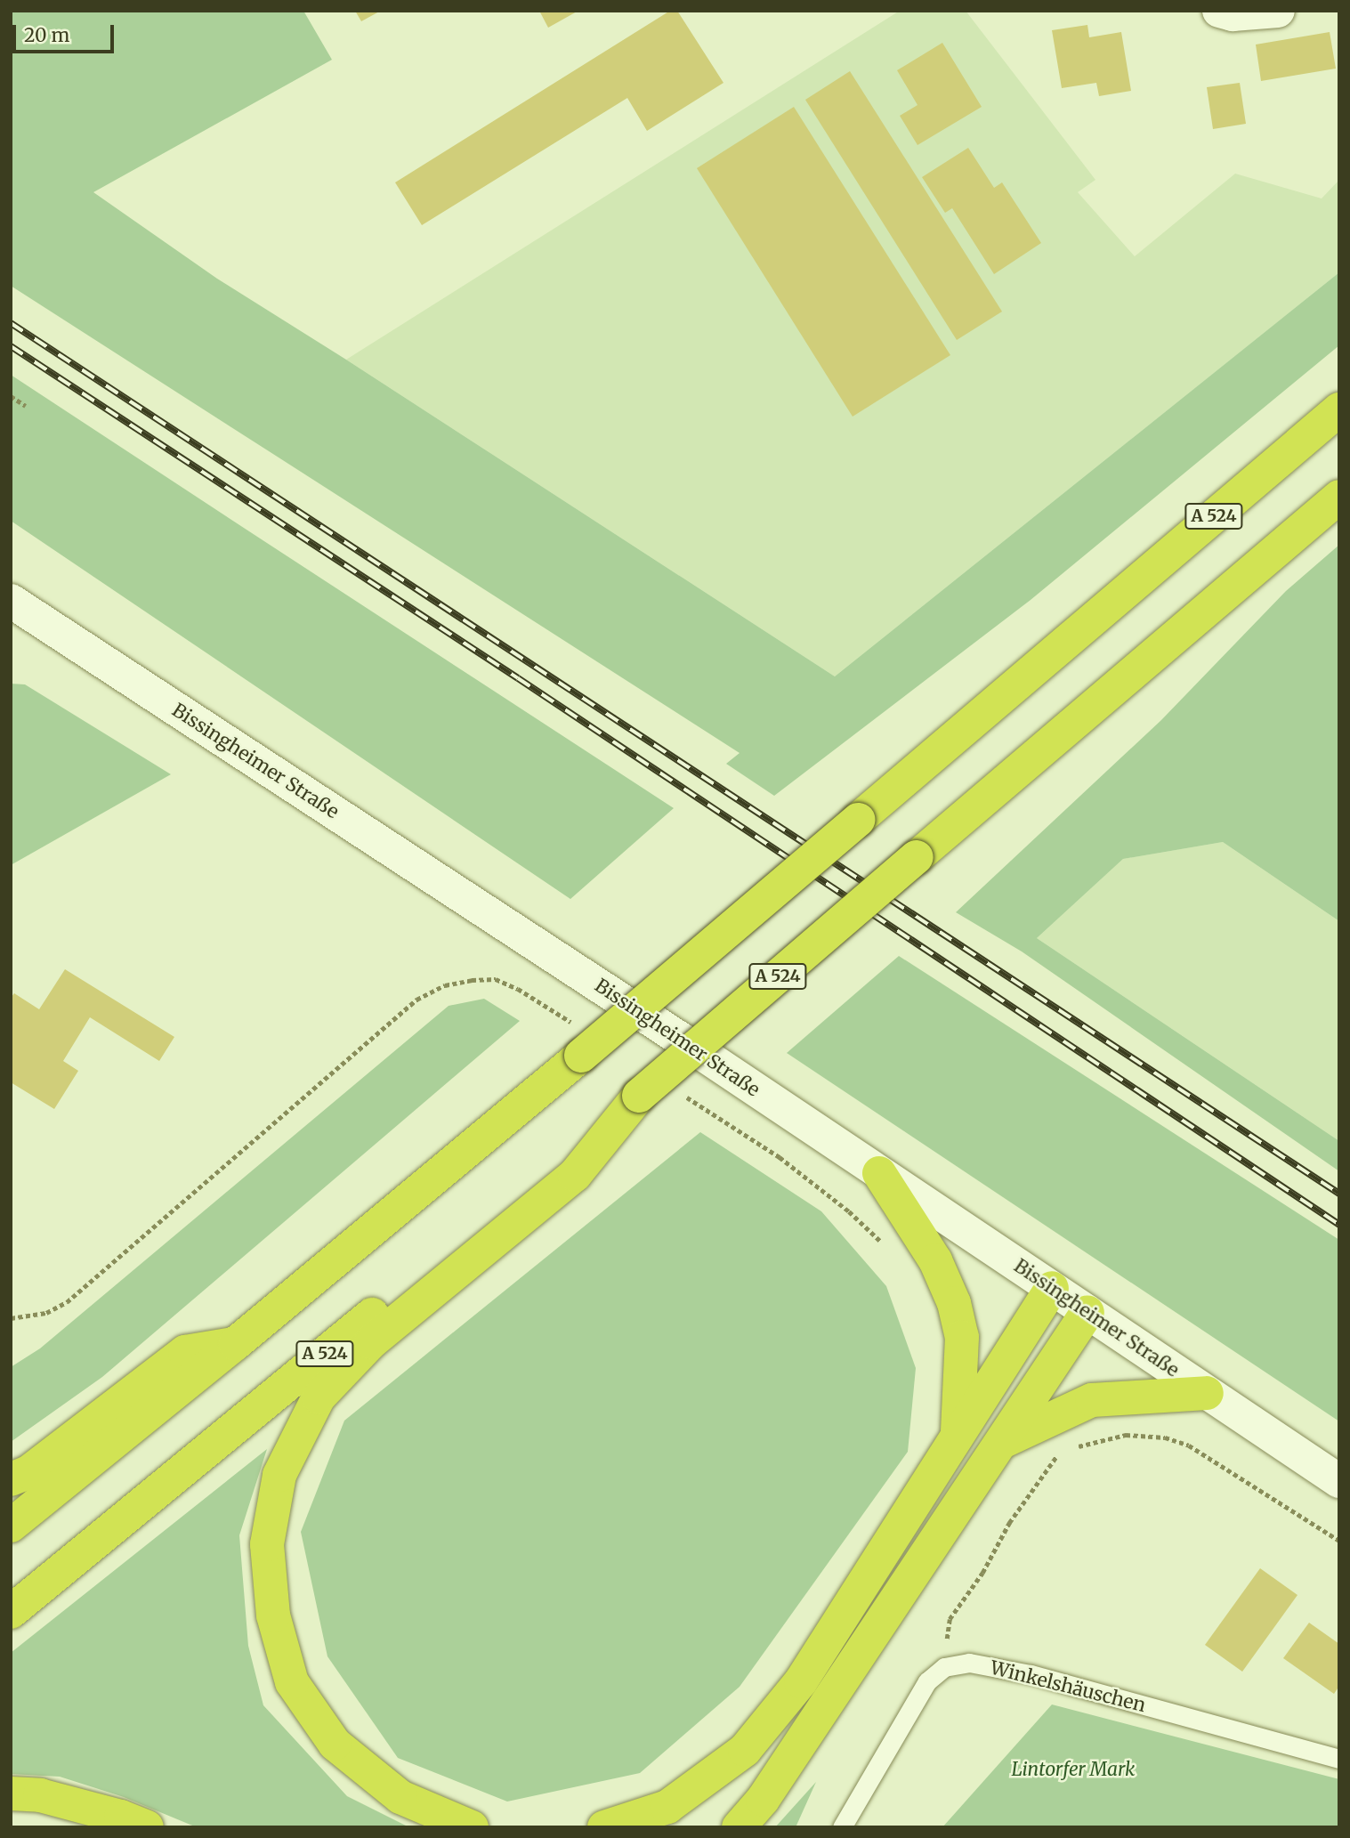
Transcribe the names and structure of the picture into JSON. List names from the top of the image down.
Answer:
{
  "streets": {
    "highway": ["A 524"],
    "street": ["Bissingheimer Straße"],
    "lane": ["Winkelshäuschen"]
  },
  "parks": ["Lintorfer Mark"],
  "scale_bar": "20 m"
}
